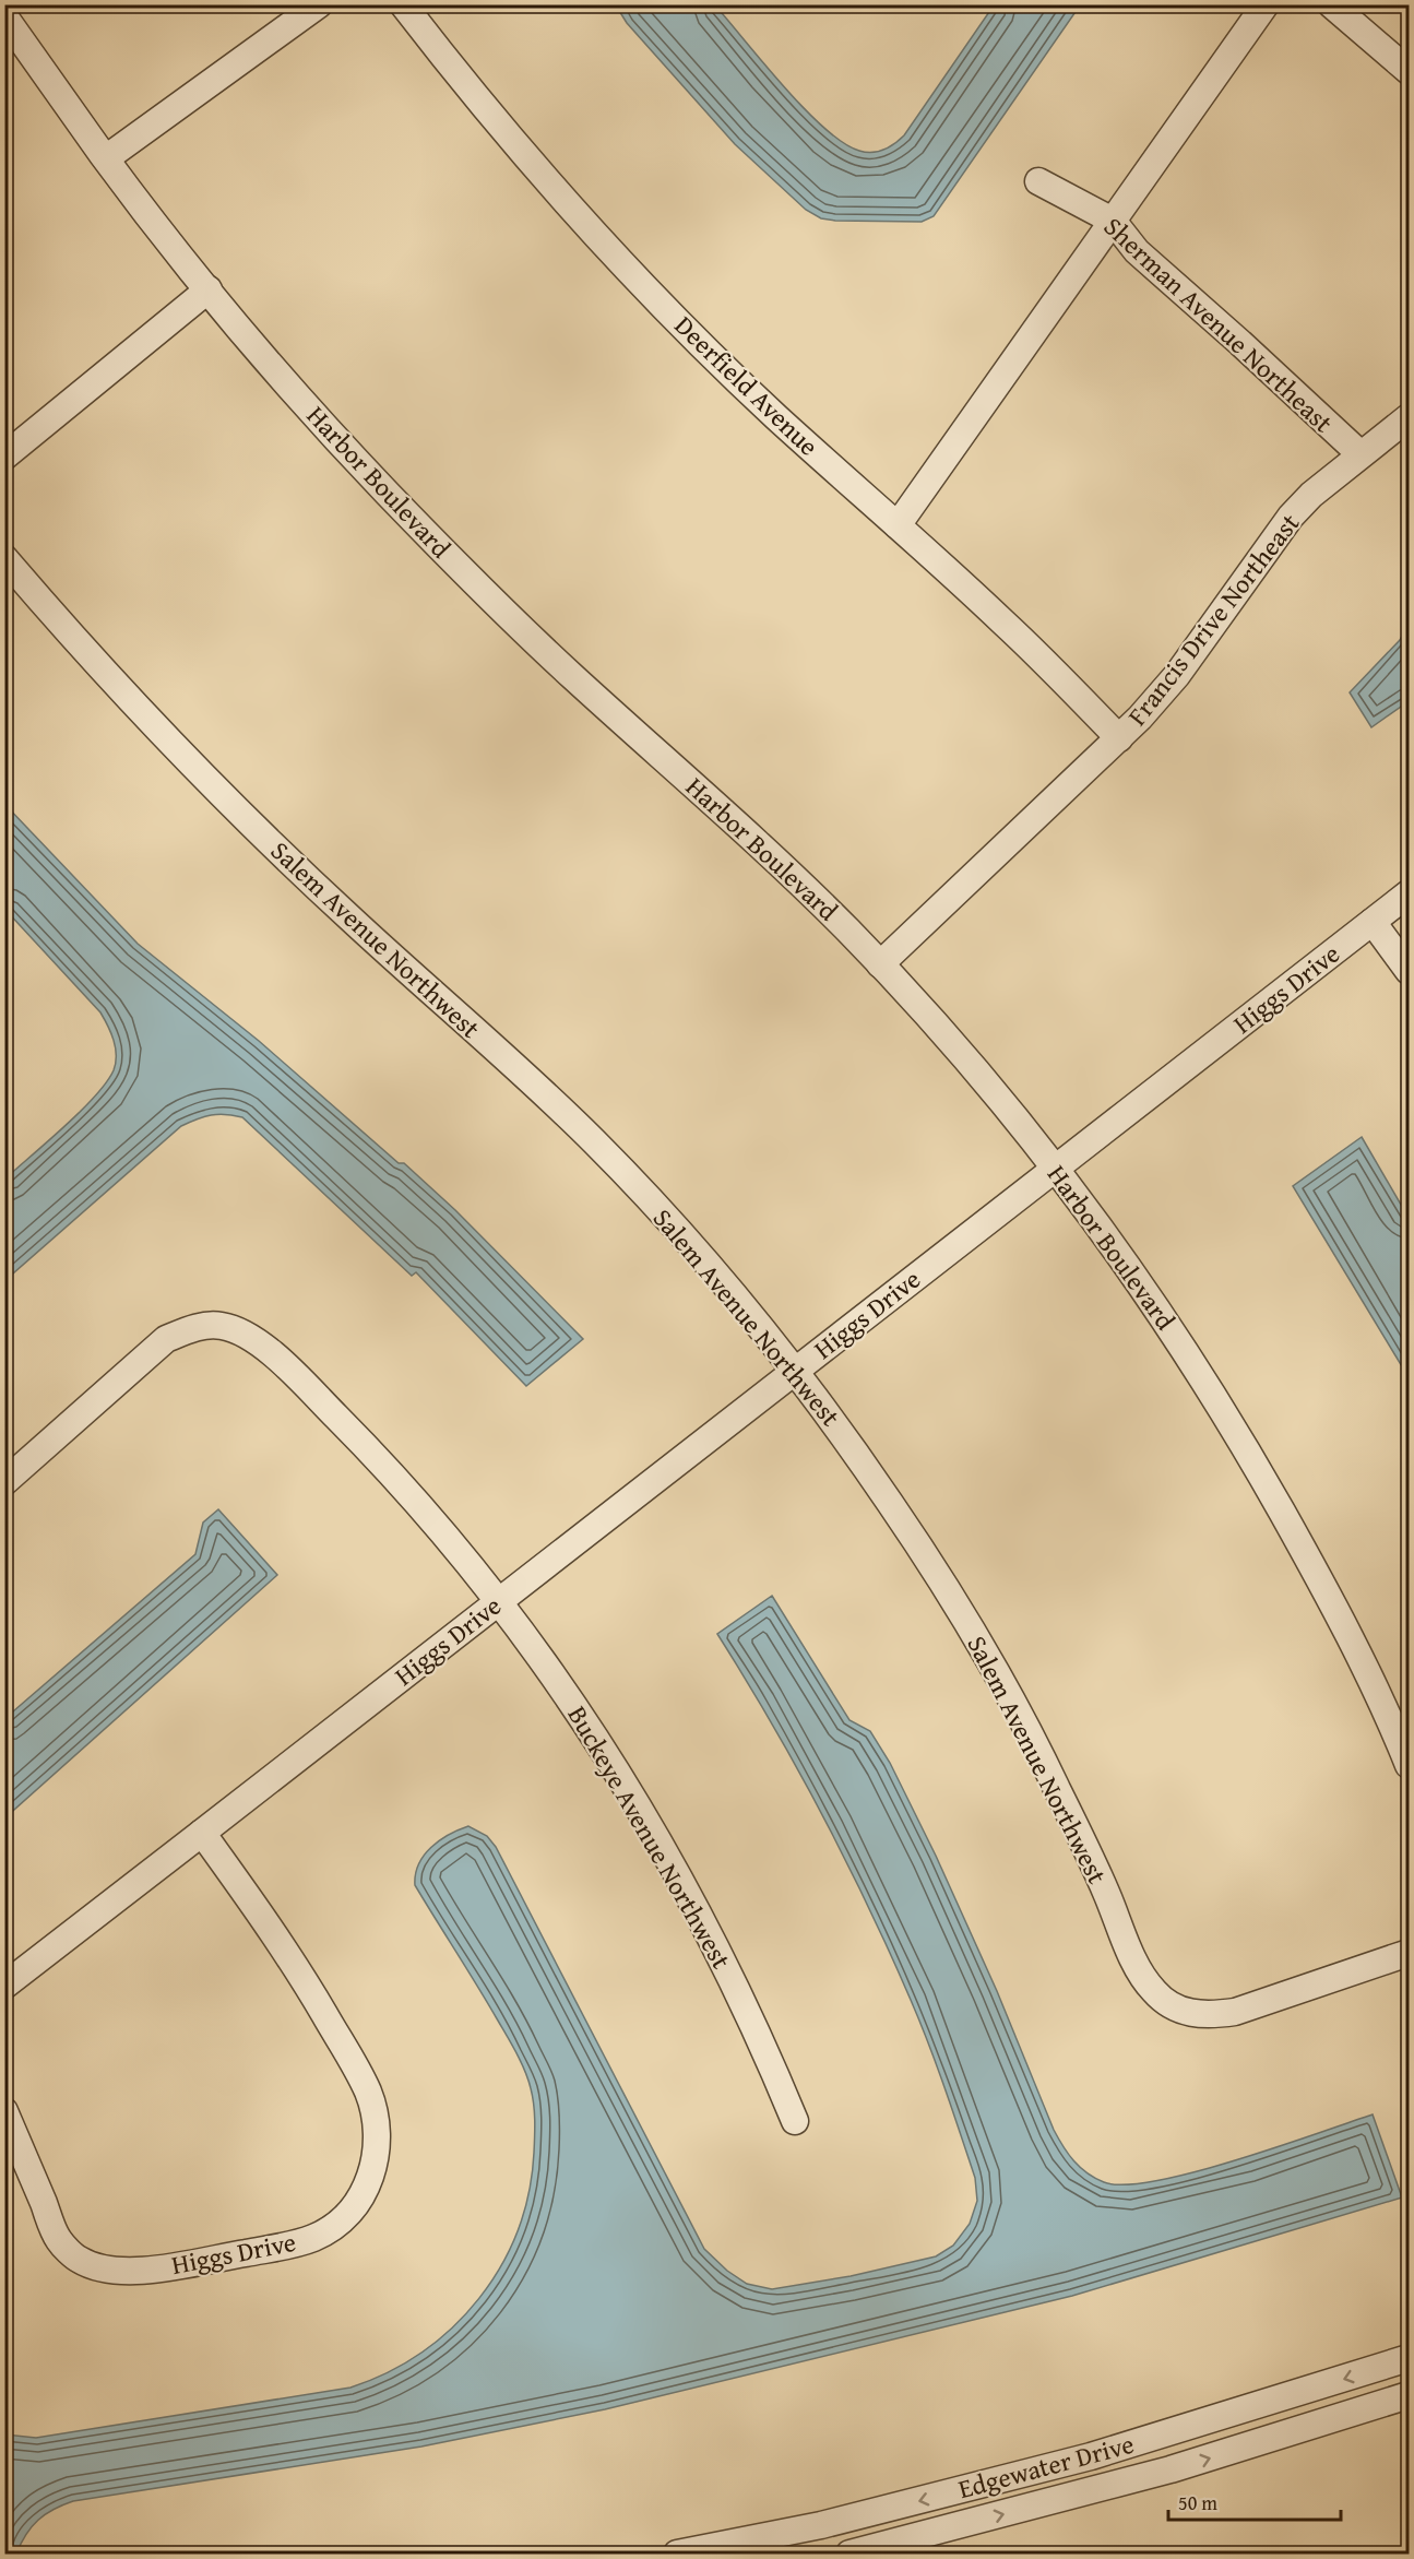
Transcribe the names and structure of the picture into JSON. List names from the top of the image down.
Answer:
{
  "streets": {
    "street": [
      "Sherman Avenue Northeast",
      "Deerfield Avenue",
      "Harbor Boulevard",
      "Francis Drive Northeast",
      "Salem Avenue Northwest",
      "Higgs Drive",
      "Buckeye Avenue Northwest",
      "Edgewater Drive"
    ]
  },
  "crossings": [
    ["Sherman Avenue Northeast", "Francis Drive Northeast"],
    ["Deerfield Avenue", "Francis Drive Northeast"],
    ["Harbor Boulevard", "Francis Drive Northeast"],
    ["Harbor Boulevard", "Higgs Drive"],
    ["Salem Avenue Northwest", "Higgs Drive"],
    ["Higgs Drive", "Buckeye Avenue Northwest"]
  ],
  "scale_bar": "50 m"
}
